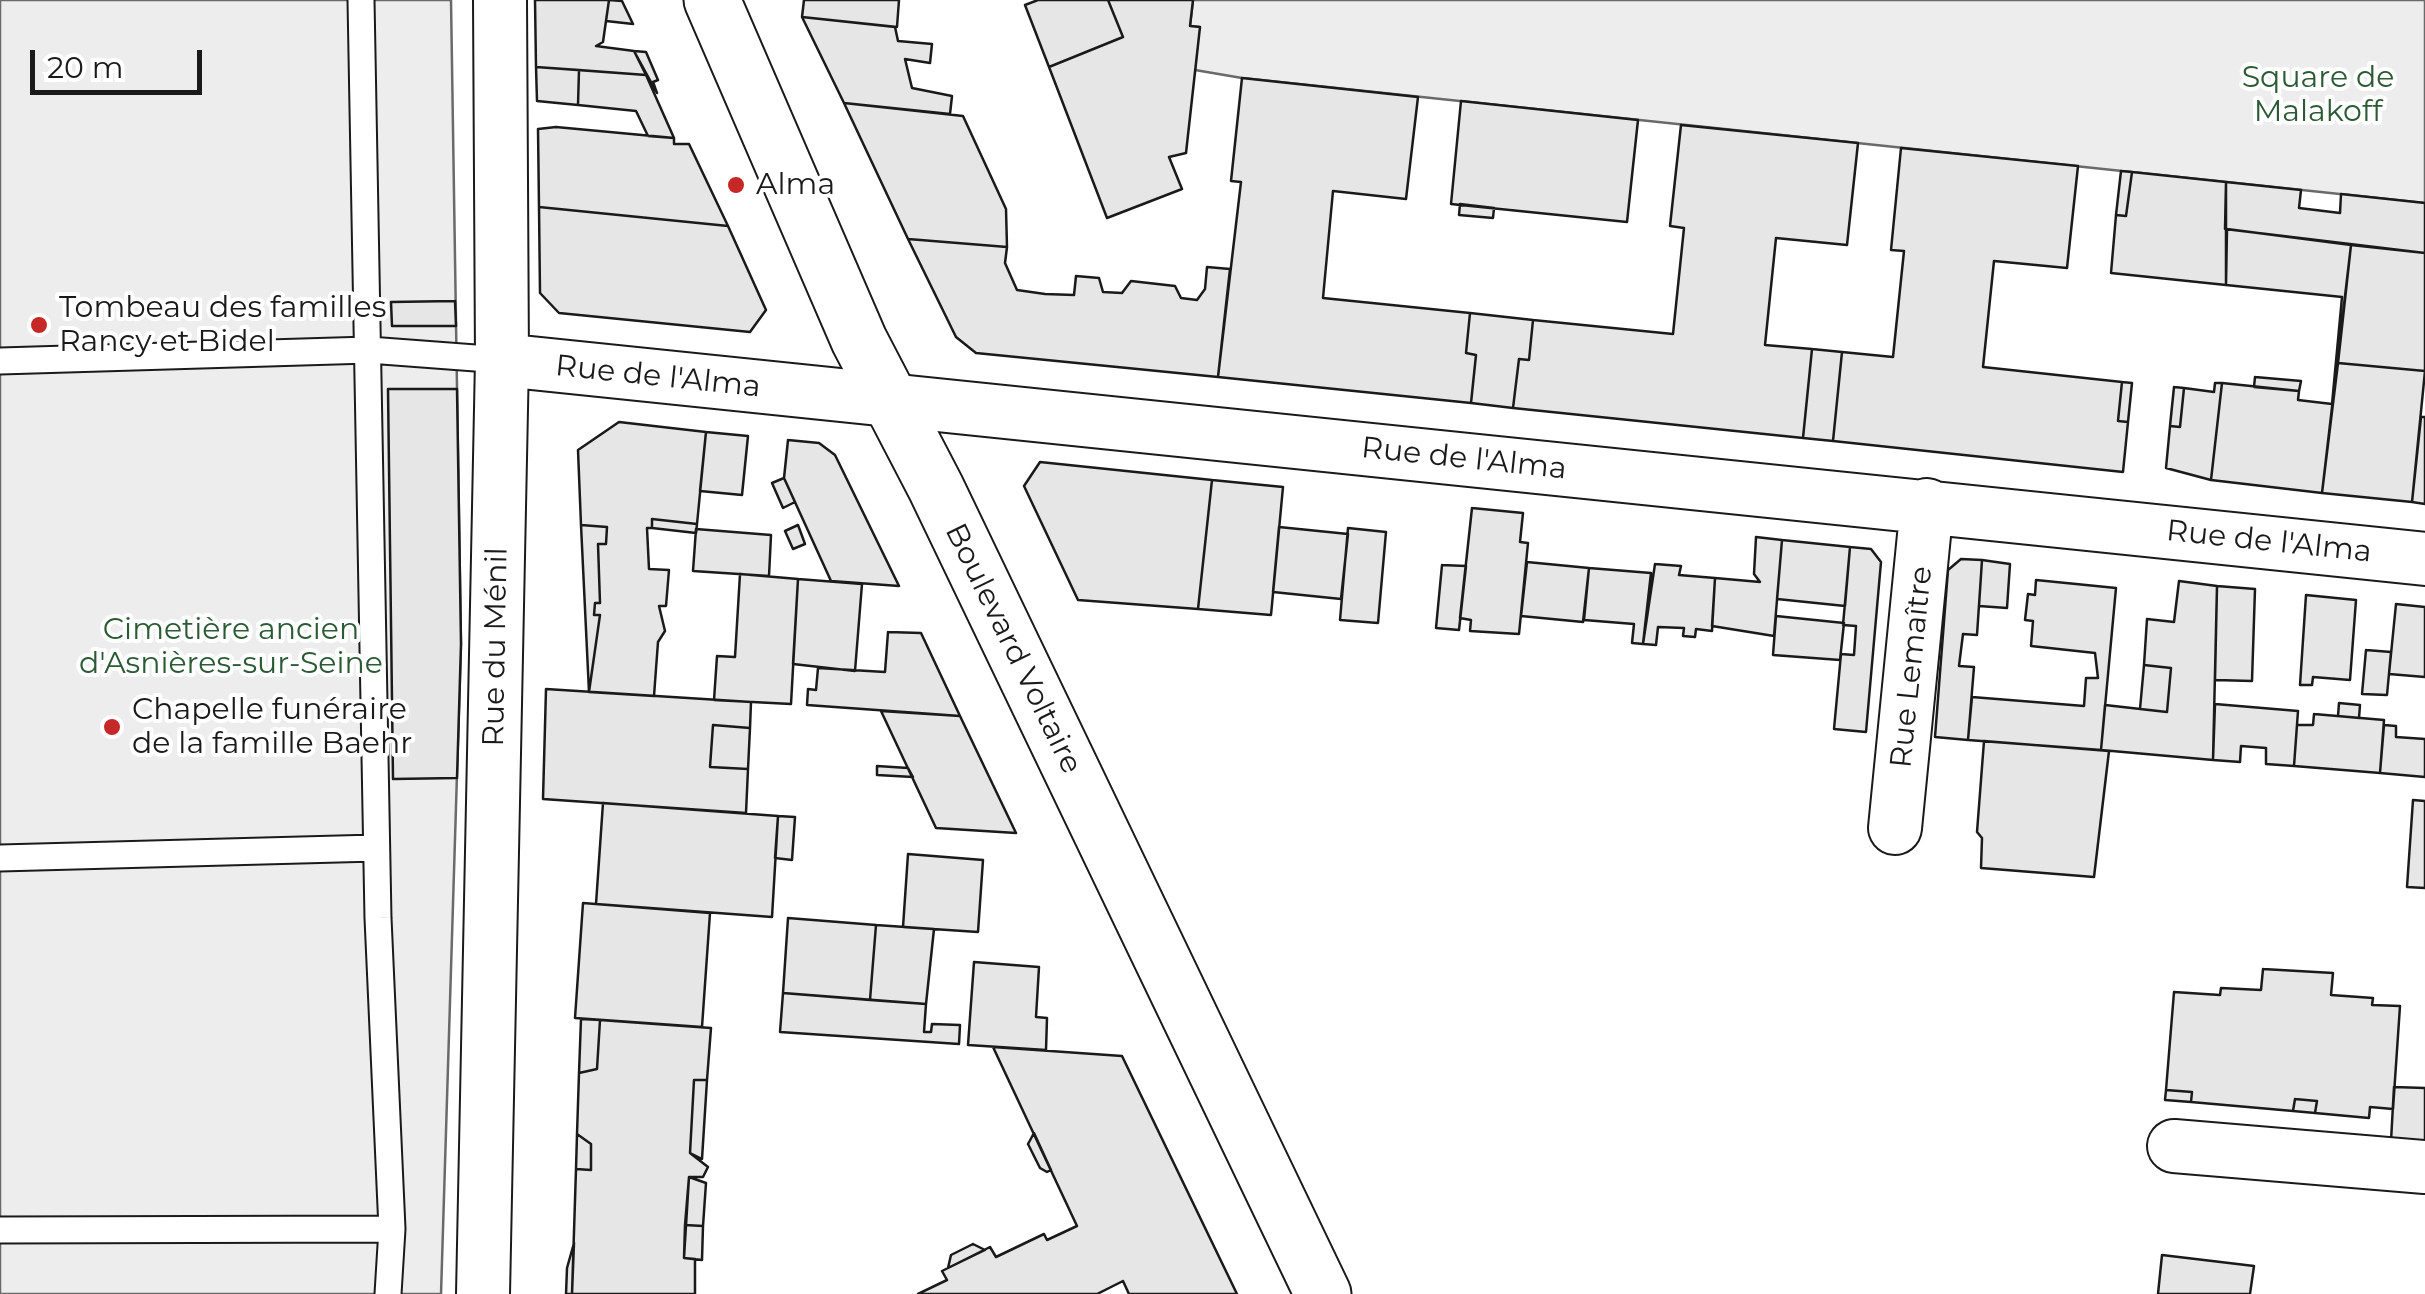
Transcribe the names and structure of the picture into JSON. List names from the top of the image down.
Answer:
{
  "streets": {
    "main road": ["Boulevard Voltaire"],
    "street": ["Rue de l'Alma", "Rue du Ménil", "Rue Lemaître"]
  },
  "crossings": [
    ["Rue de l'Alma", "Rue du Ménil"],
    ["Rue de l'Alma", "Boulevard Voltaire"],
    ["Rue de l'Alma", "Rue Lemaître"]
  ],
  "parks": ["Square de Malakoff", "Cimetière ancien d'Asnières-sur-Seine"],
  "places": ["Alma", "Tombeau des familles Rancy et Bidel", "Chapelle funéraire de la famille Baehr"],
  "scale_bar": "20 m"
}
